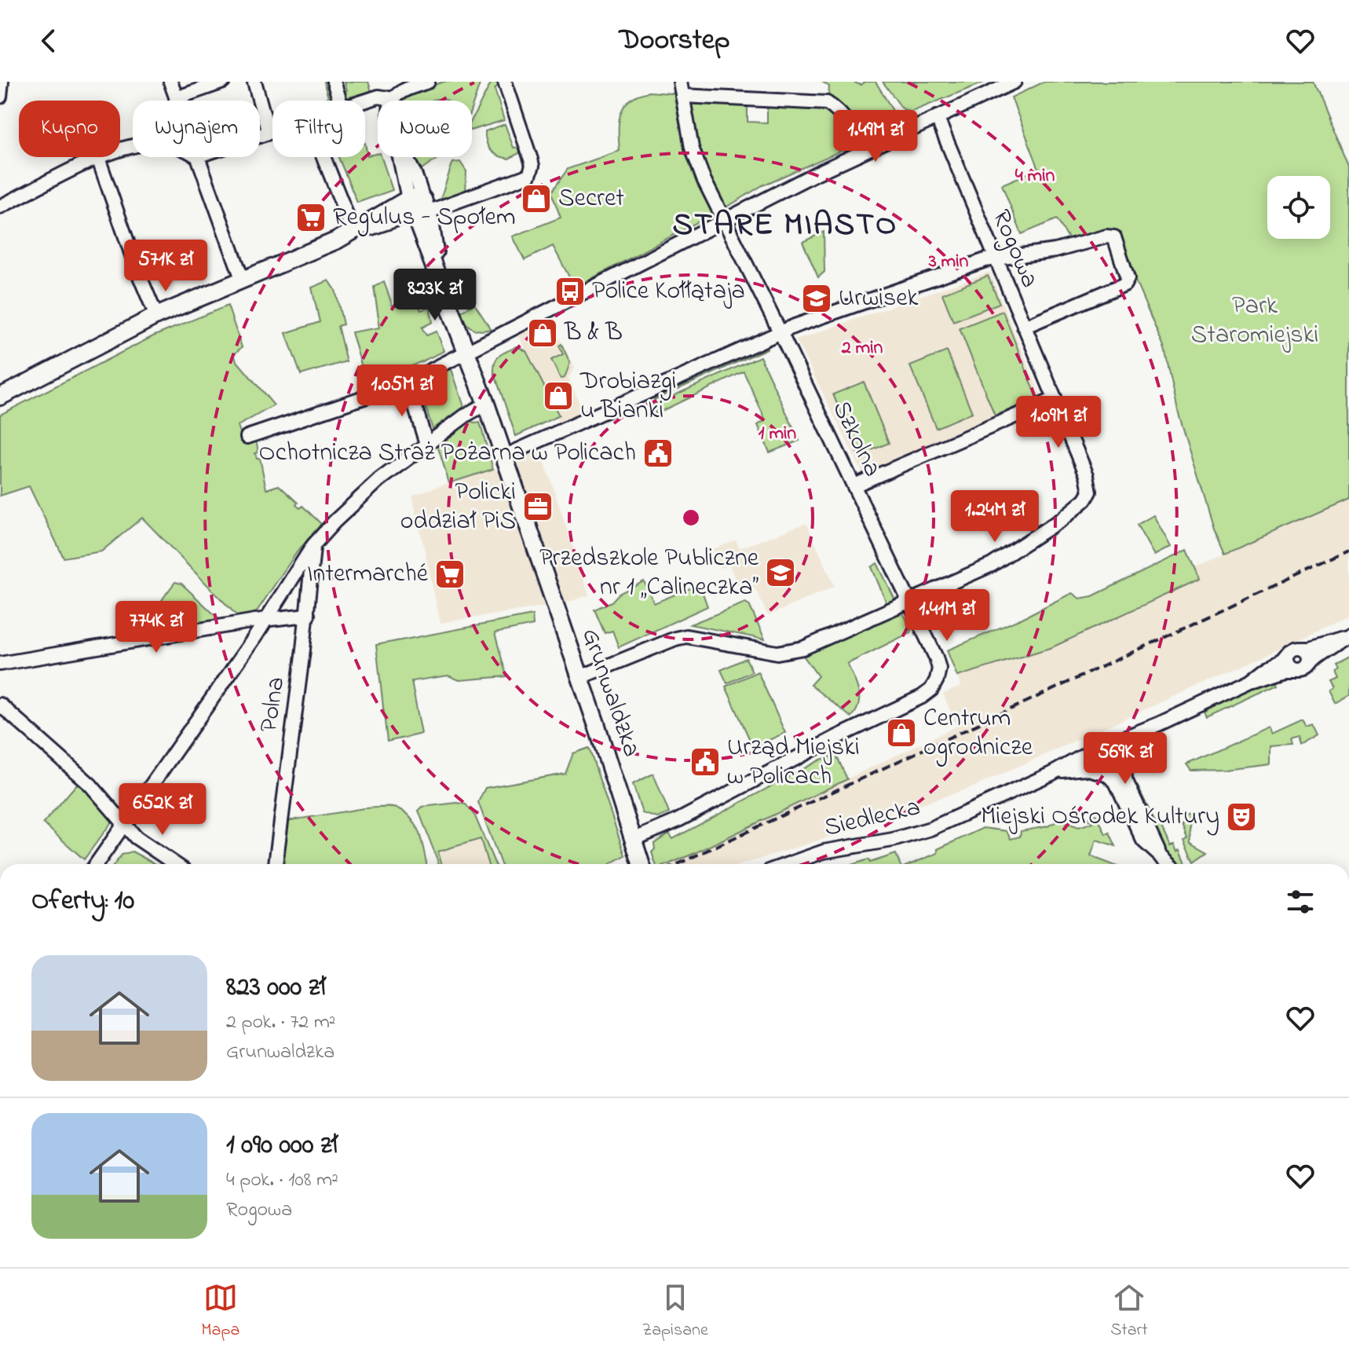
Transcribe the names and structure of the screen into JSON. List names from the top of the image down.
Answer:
{
  "streets": {
    "main road": ["Grunwaldzka"],
    "street": [
      "Rogowa",
      "Szkolna",
      "Polna",
      "Siedlecka"
    ]
  },
  "crossings": [
    ["Rogowa", "Szkolna"],
    ["Szkolna", "Grunwaldzka"]
  ],
  "districts": ["STARE MIASTO"],
  "parks": ["Park Staromiejski"],
  "places": {
    "shop": [
      "Secret",
      "B & B",
      "Drobiazgi u Bianki",
      "Centrum ogrodnicze"
    ],
    "supermarket": ["Regulus - Społem", "Intermarché"],
    "bus stop": ["Police Kołłątaja"],
    "school or university": ["Urwisek", "Przedszkole Publiczne nr 1 „Calineczka”"],
    "public building": ["Ochotnicza Straż Pożarna w Policach", "Urząd Miejski w Policach"],
    "office": ["Policki oddział PiS"],
    "theatre": ["Miejski Ośrodek Kultury"]
  },
  "page": {
    "header": "Doorstep",
    "chip": [
      "Kupno",
      "Wynajem",
      "Filtry",
      "Nowe"
    ],
    "price": [
      "1.49M zł",
      "571K zł",
      "823K zł",
      "1.05M zł",
      "1.09M zł",
      "1.24M zł",
      "1.41M zł",
      "774K zł",
      "569K zł",
      "652K zł"
    ],
    "heading": "Oferty: 10",
    "list": [
      {
        "name": "823 000 zł",
        "note": "2 pok. · 72 m² · Grunwaldzka"
      },
      {
        "name": "1 090 000 zł",
        "note": "4 pok. · 108 m² · Rogowa"
      }
    ],
    "tabs": ["Mapa", "Zapisane", "Start"]
  },
  "rings": [
    "4 min",
    "3 min",
    "2 min",
    "1 min"
  ]
}
